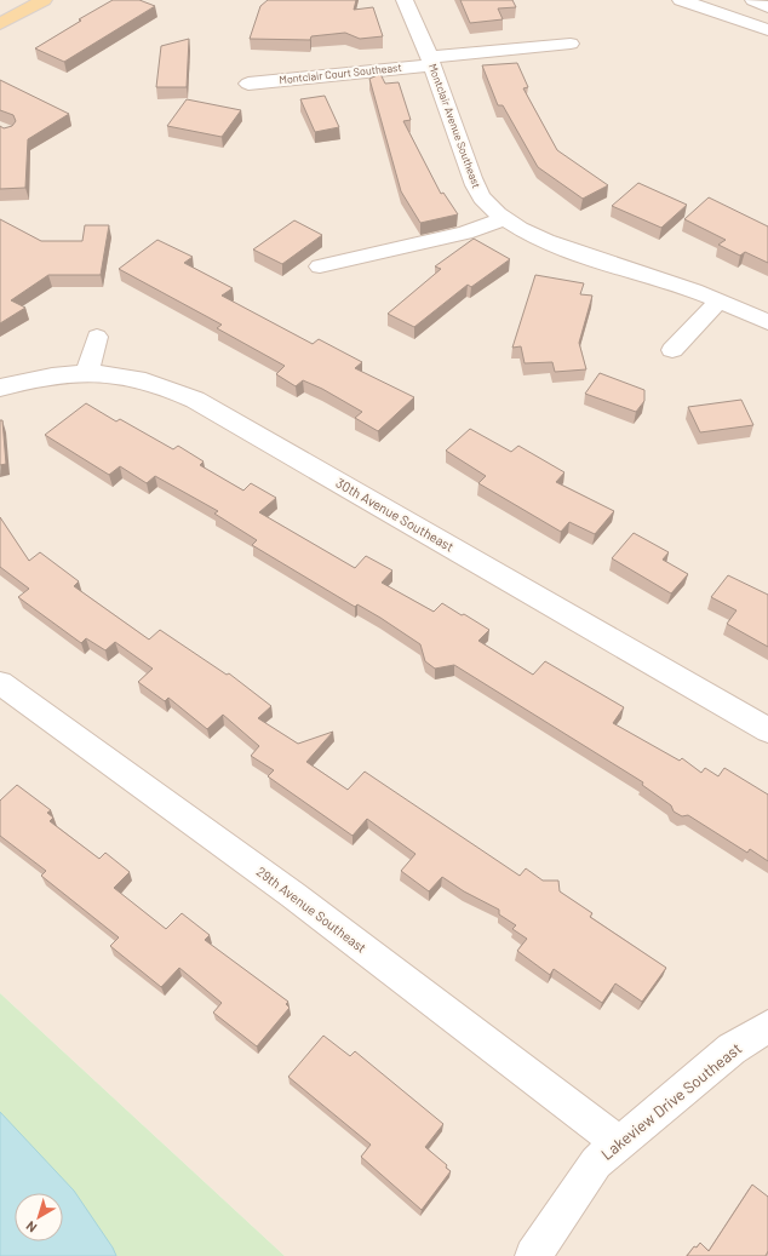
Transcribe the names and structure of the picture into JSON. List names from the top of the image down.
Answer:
{
  "streets": {
    "street": [
      "Montclair Court Southeast",
      "Montclair Avenue Southeast",
      "30th Avenue Southeast",
      "29th Avenue Southeast",
      "Lakeview Drive Southeast"
    ]
  },
  "crossings": [
    ["Montclair Court Southeast", "Montclair Avenue Southeast"],
    ["29th Avenue Southeast", "Lakeview Drive Southeast"]
  ],
  "north": "bottom left"
}
